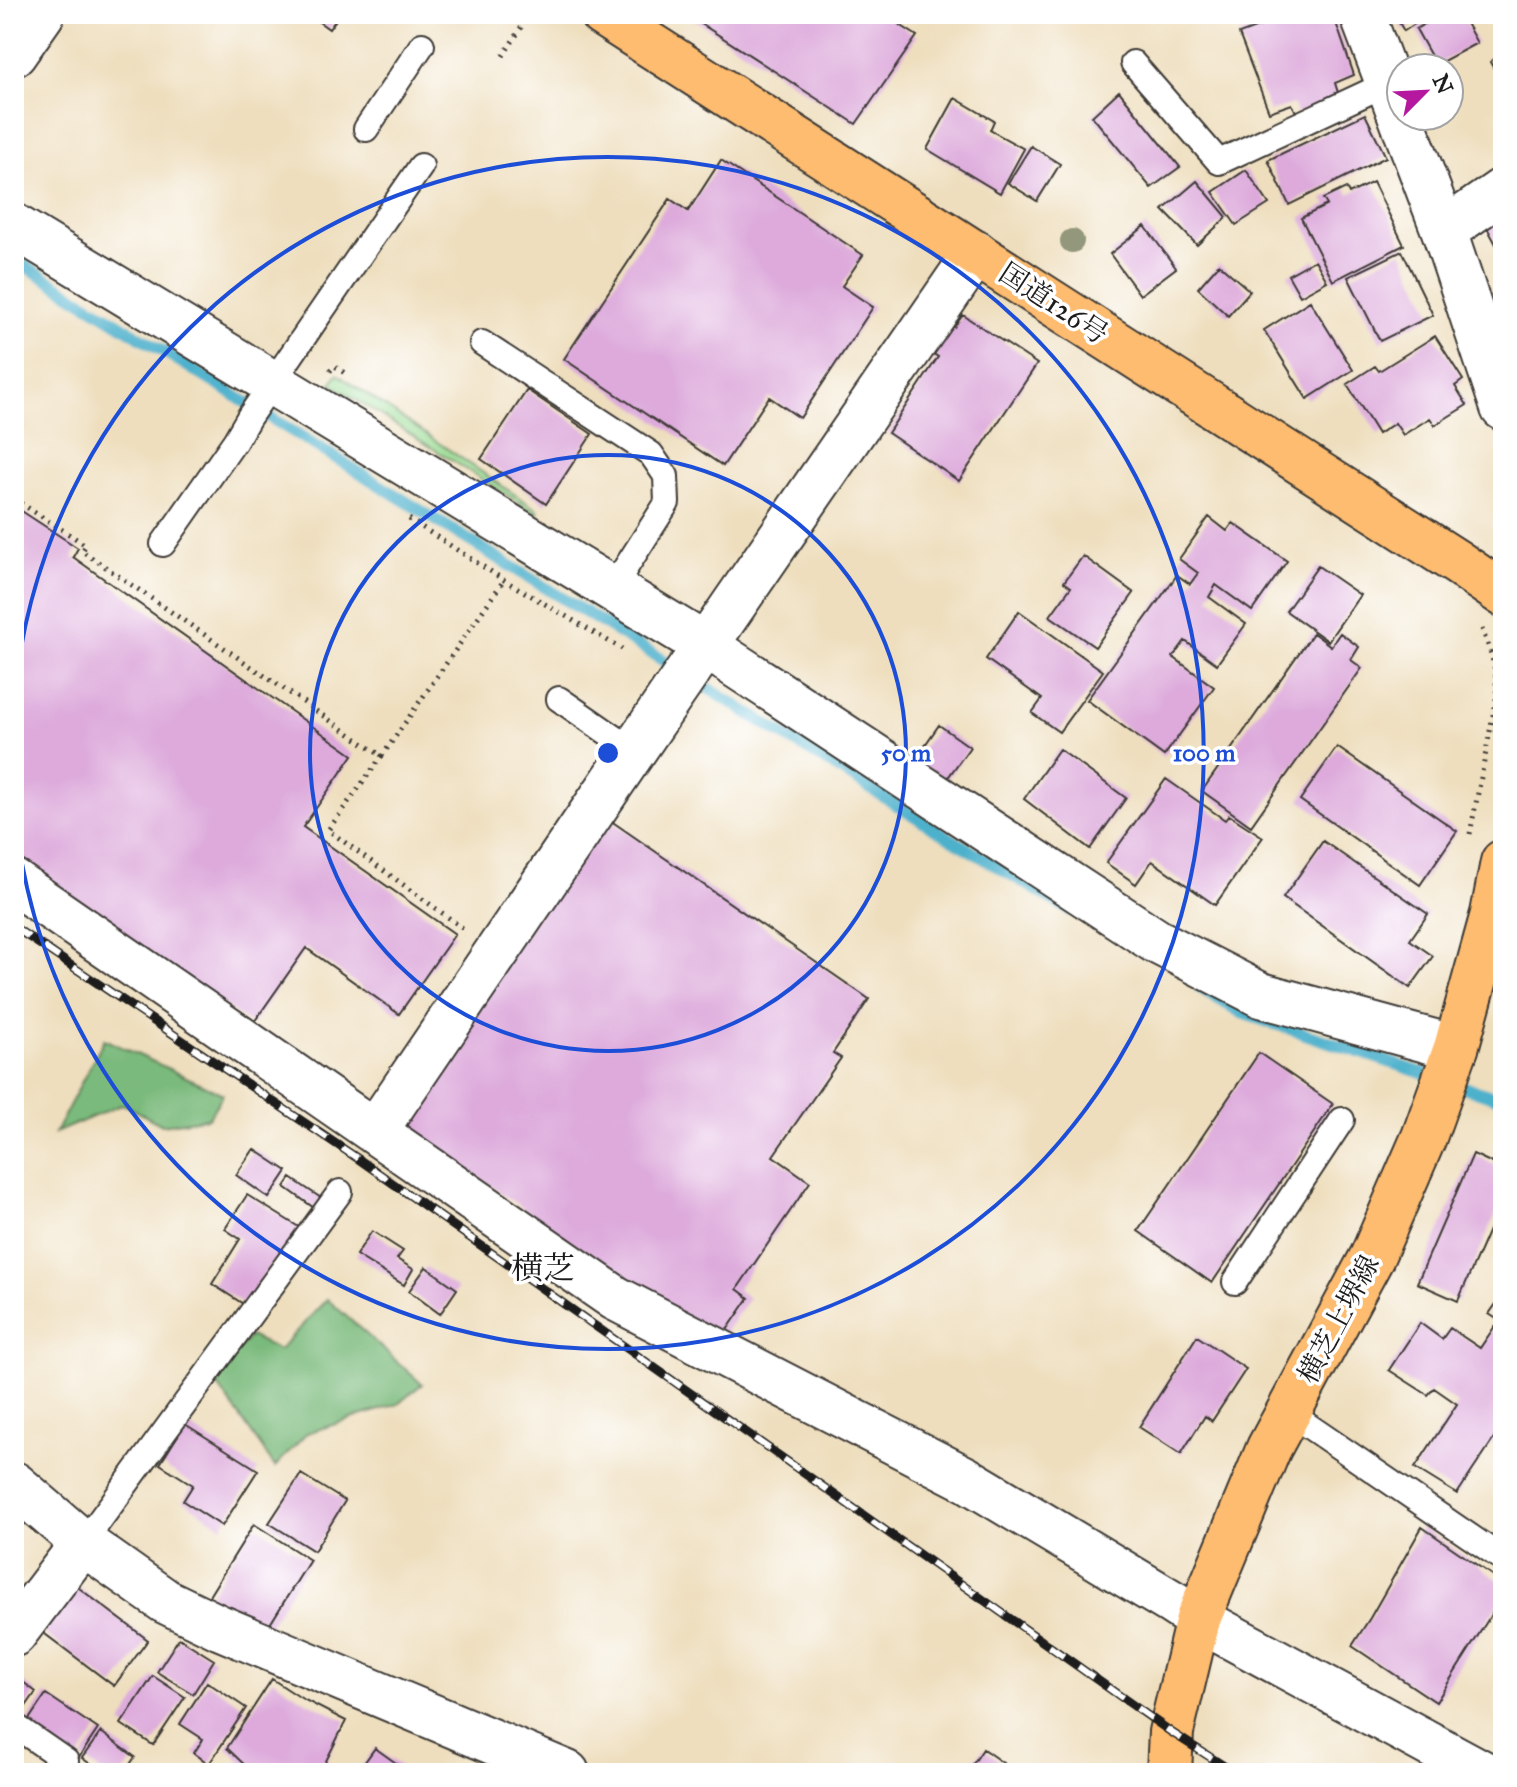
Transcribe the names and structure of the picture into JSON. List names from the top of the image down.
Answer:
{
  "streets": {
    "main road": ["国道126号", "横芝上堺線"]
  },
  "districts": ["横芝"],
  "north": "top right",
  "rings": ["50 m", "100 m"]
}
